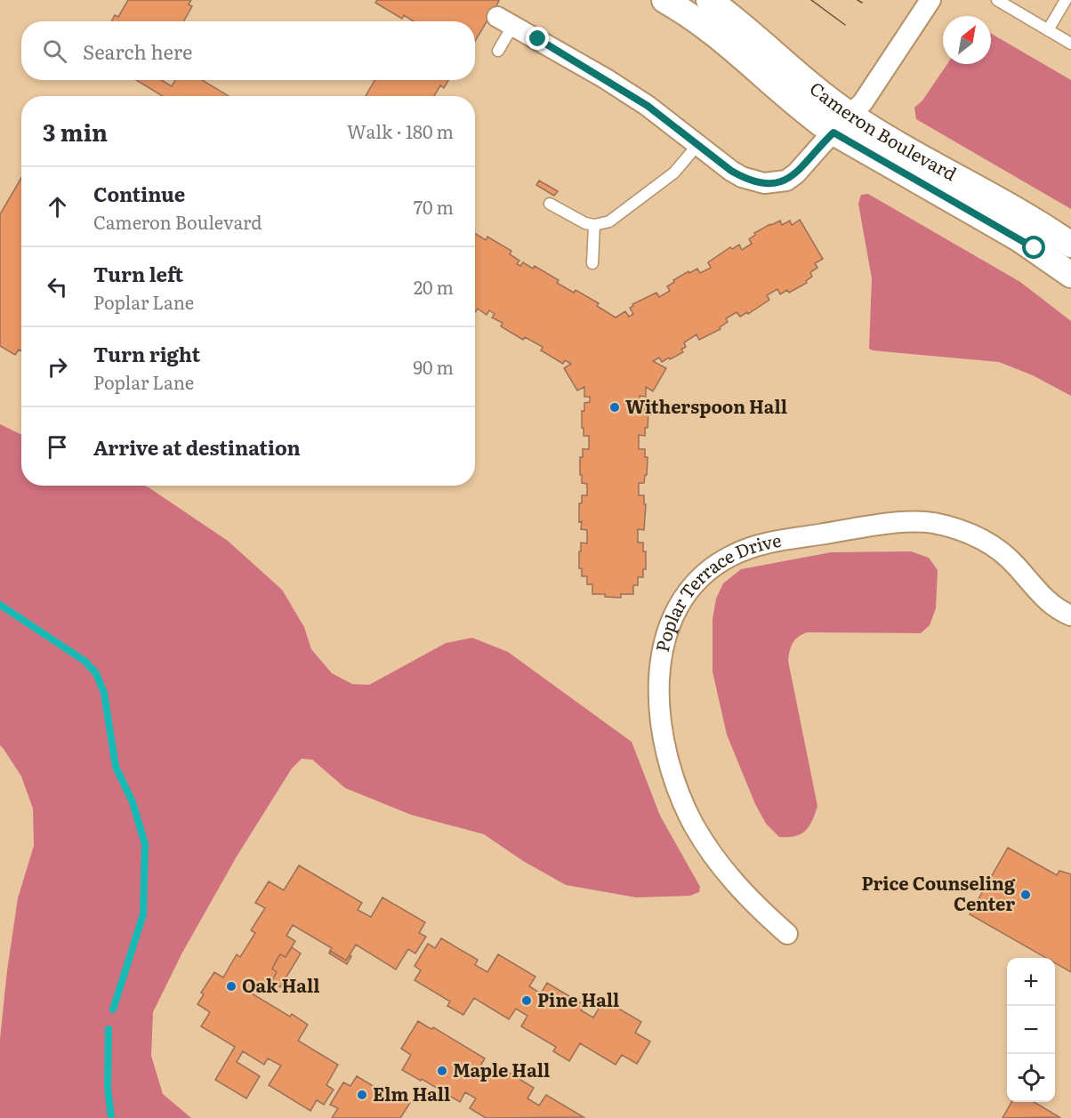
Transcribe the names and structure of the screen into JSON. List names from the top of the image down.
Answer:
{
  "streets": {
    "street": ["Cameron Boulevard", "Poplar Terrace Drive"]
  },
  "places": [
    "Witherspoon Hall",
    "Price Counseling Center",
    "Oak Hall",
    "Pine Hall",
    "Maple Hall",
    "Elm Hall"
  ],
  "north": "top right",
  "page": {
    "search": "Search here",
    "heading": ["3 min", "Walk · 180 m"],
    "list": [
      ["Continue", "Cameron Boulevard", "70 m"],
      ["Turn left", "Poplar Lane", "20 m"],
      ["Turn right", "Poplar Lane", "90 m"],
      "Arrive at destination"
    ],
    "map_buttons": ["+", "−"]
  }
}
